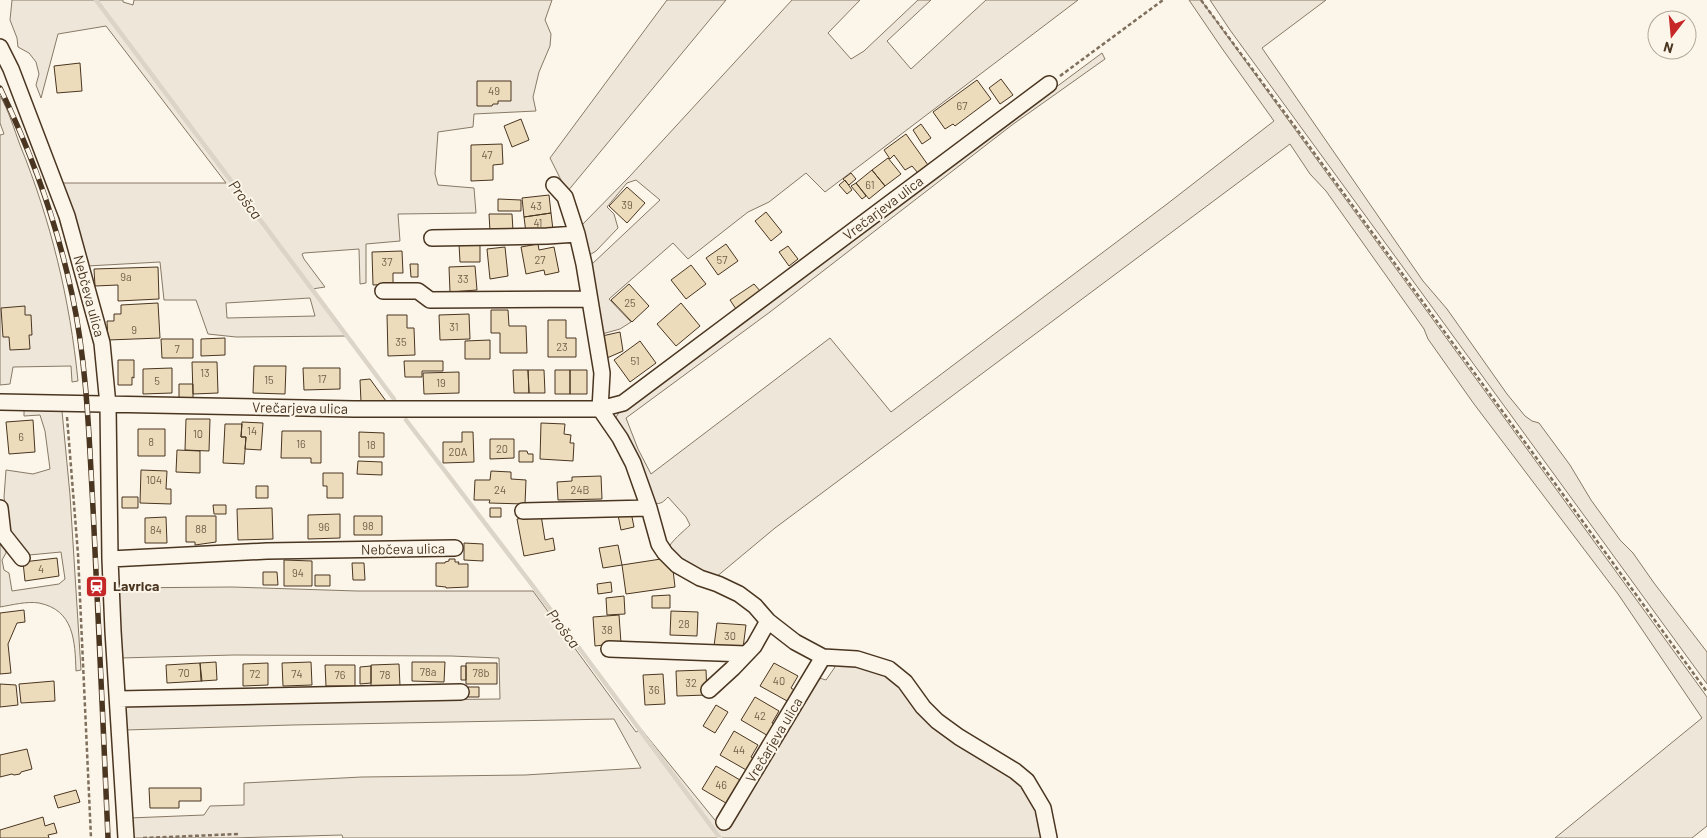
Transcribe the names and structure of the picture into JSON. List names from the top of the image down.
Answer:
{
  "streets": {
    "street": ["Vrečarjeva ulica", "Nebčeva ulica"]
  },
  "crossings": [
    ["Vrečarjeva ulica", "Nebčeva ulica"]
  ],
  "water": ["Prošca"],
  "places": {
    "station": ["Lavrica"]
  },
  "house_numbers": [
    "49",
    "67",
    "47",
    "61",
    "39",
    "43",
    "41",
    "27",
    "57",
    "37",
    "9a",
    "33",
    "25",
    "31",
    "9",
    "35",
    "23",
    "7",
    "51",
    "13",
    "17",
    "15",
    "5",
    "19",
    "14",
    "10",
    "6",
    "8",
    "16",
    "18",
    "20",
    "20A",
    "104",
    "24",
    "24B",
    "98",
    "96",
    "88",
    "84",
    "4",
    "94",
    "28",
    "38",
    "30",
    "78a",
    "70",
    "78b",
    "72",
    "74",
    "76",
    "78",
    "40",
    "32",
    "36",
    "42",
    "44",
    "46"
  ],
  "north": "bottom"
}
